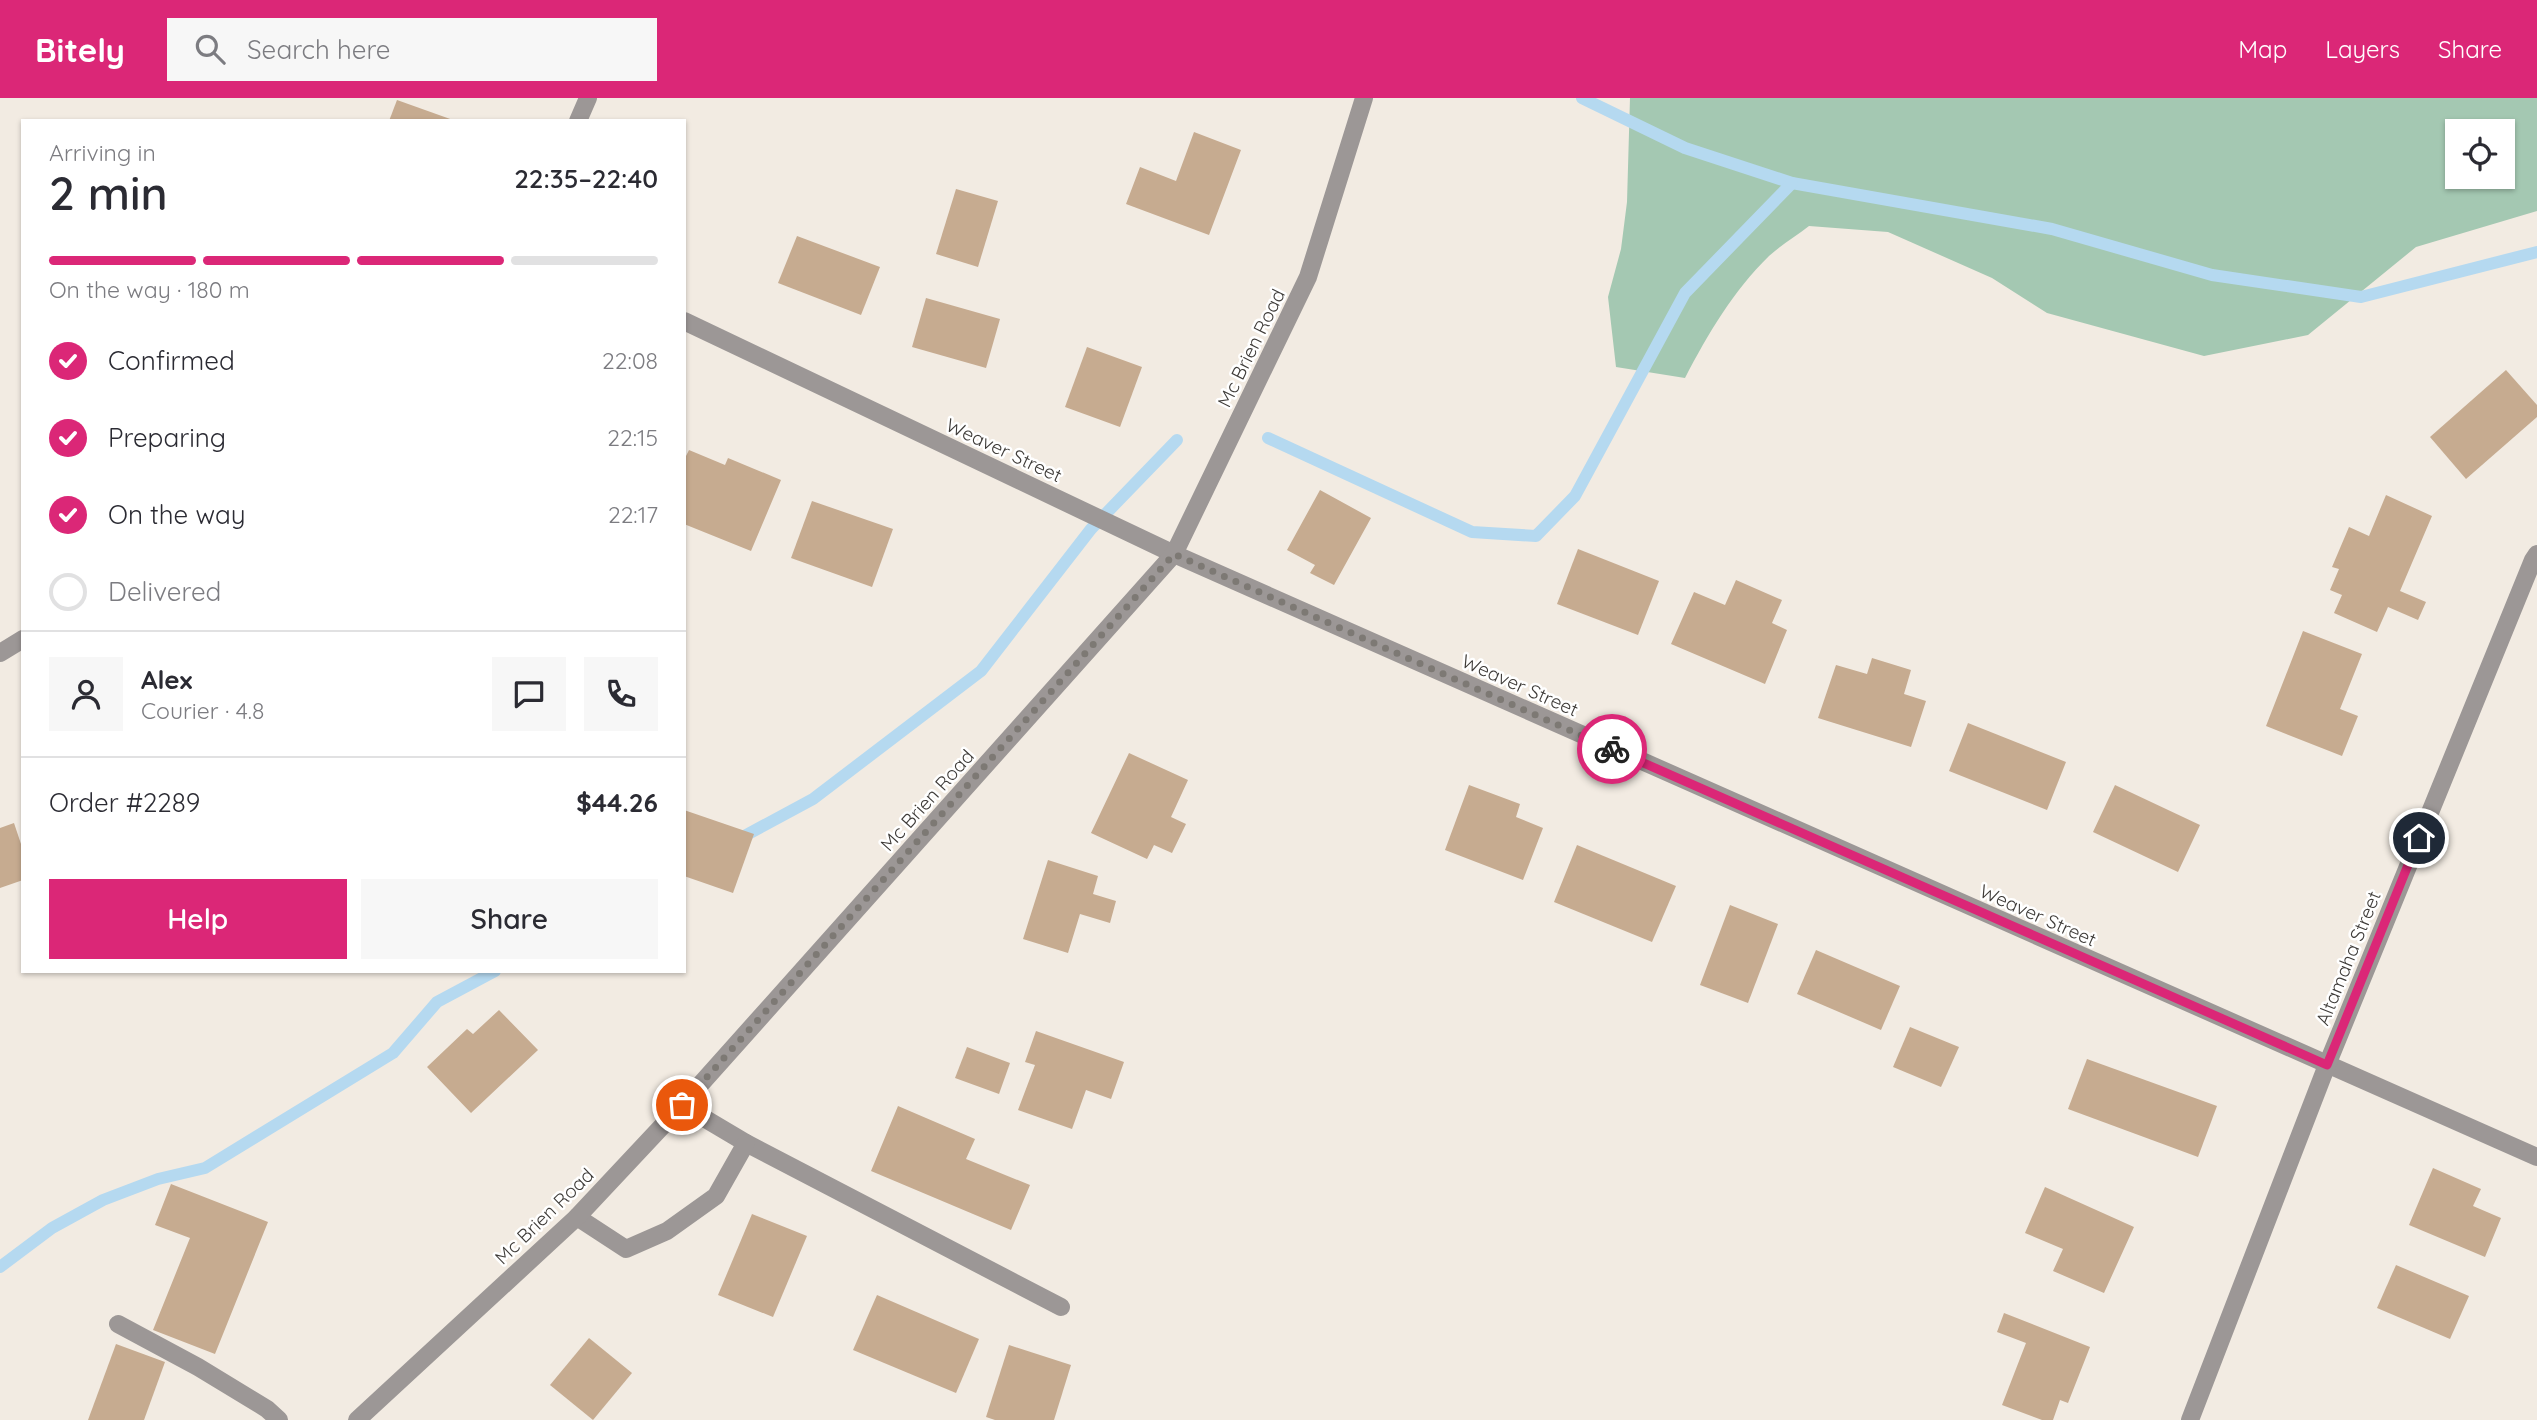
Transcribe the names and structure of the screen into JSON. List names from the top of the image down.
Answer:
{
  "streets": {
    "street": ["Mc Brien Road", "Weaver Street", "Altamaha Street"]
  },
  "crossings": [
    ["Mc Brien Road", "Weaver Street"],
    ["Weaver Street", "Altamaha Street"]
  ],
  "page": {
    "header": "Bitely",
    "search": "Search here",
    "nav": ["Map", "Layers", "Share"],
    "heading": ["2 min", "Arriving in", "22:35–22:40"],
    "panel": [
      "Alex",
      "Courier · 4.8",
      "Order #2289",
      "$44.26"
    ],
    "bar": "On the way · 180 m",
    "list": [
      ["Confirmed", "22:08"],
      ["Preparing", "22:15"],
      ["On the way", "22:17"],
      "Delivered"
    ],
    "buttons": ["Help", "Share"]
  }
}
